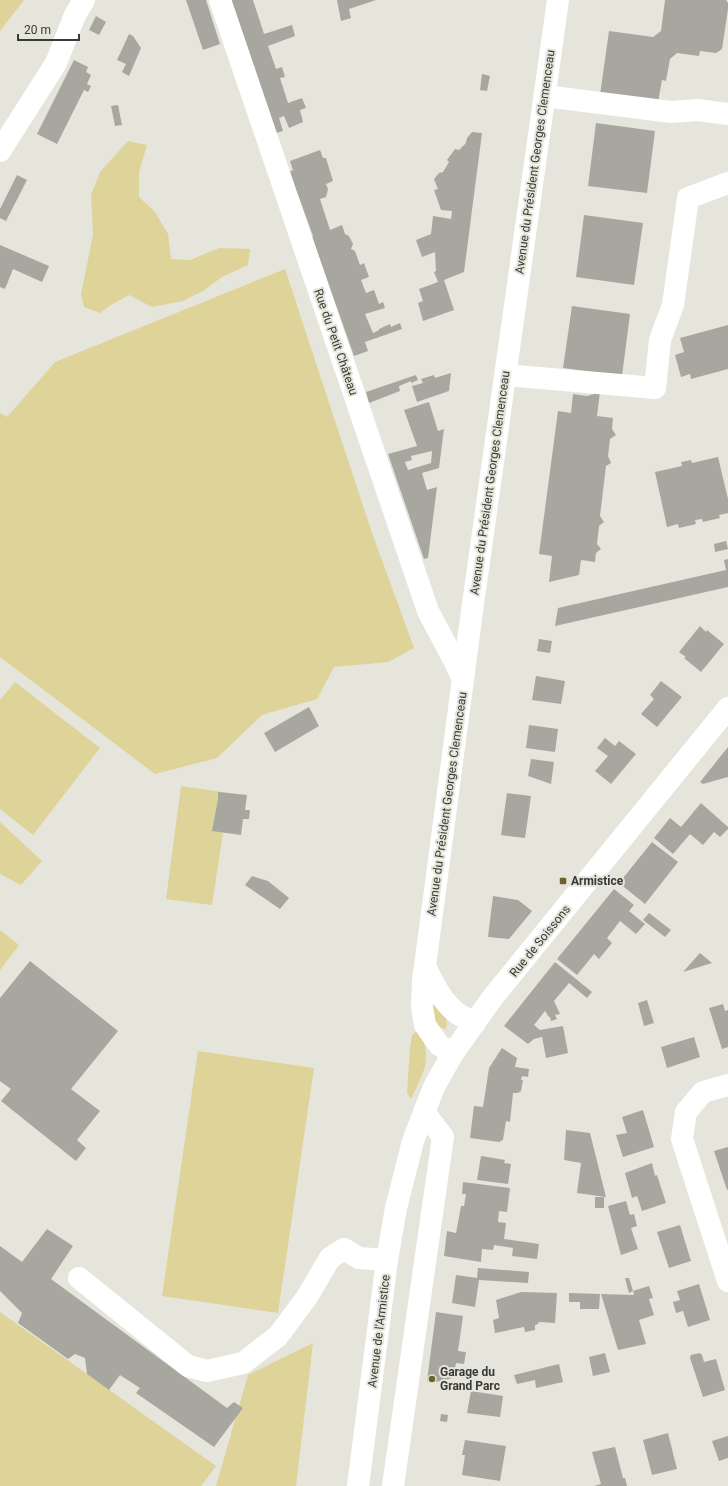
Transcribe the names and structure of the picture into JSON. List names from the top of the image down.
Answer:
{
  "streets": {
    "street": [
      "Avenue du Président Georges Clemenceau",
      "Rue du Petit Château",
      "Rue de Soissons",
      "Avenue de l'Armistice"
    ]
  },
  "crossings": [
    ["Avenue du Président Georges Clemenceau", "Rue du Petit Château"],
    ["Avenue du Président Georges Clemenceau", "Rue de Soissons"],
    ["Rue de Soissons", "Avenue de l'Armistice"]
  ],
  "places": {
    "transit": ["Armistice"],
    "other": ["Garage du Grand Parc"]
  },
  "scale_bar": "20 m"
}
